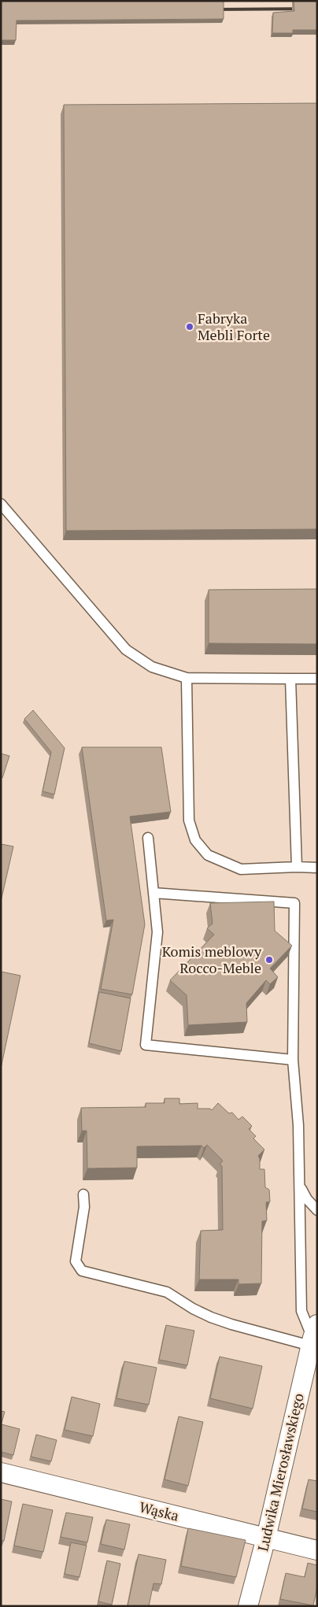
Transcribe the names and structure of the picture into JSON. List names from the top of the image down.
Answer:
{
  "streets": {
    "street": ["Ludwika Mierosławskiego", "Wąska"]
  },
  "crossings": [
    ["Ludwika Mierosławskiego", "Wąska"]
  ],
  "places": ["Fabryka Mebli Forte", "Komis meblowy Rocco-Meble"]
}
